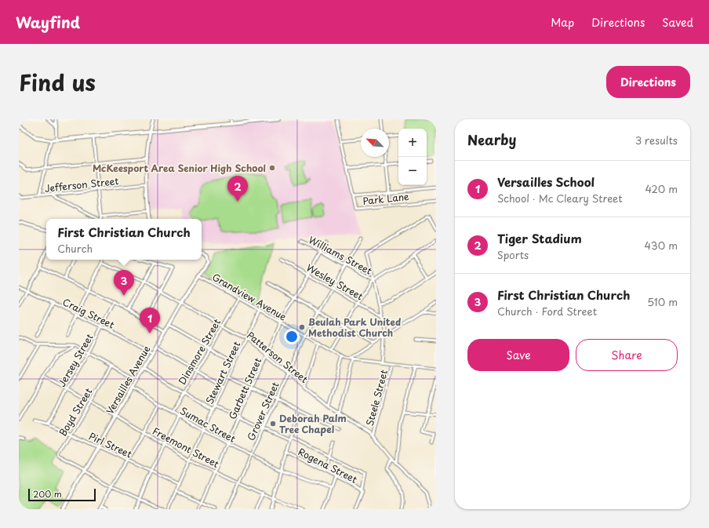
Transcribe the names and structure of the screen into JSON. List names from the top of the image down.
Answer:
{
  "streets": {
    "street": [
      "Jefferson Street",
      "Park Lane",
      "Williams Street",
      "Wesley Street",
      "Grandview Avenue",
      "Craig Street",
      "Dinsmore Street",
      "Patterson Street",
      "Jersey Street",
      "Stewart Street",
      "Versailles Avenue",
      "Garbett Street",
      "Steele Street",
      "Grover Street",
      "Boyd Street",
      "Sumac Street",
      "Pirl Street",
      "Freemont Street",
      "Rogena Street"
    ]
  },
  "crossings": [
    ["Williams Street", "Garbett Street"],
    ["Williams Street", "Grover Street"],
    ["Wesley Street", "Garbett Street"],
    ["Wesley Street", "Grover Street"],
    ["Grandview Avenue", "Dinsmore Street"],
    ["Grandview Avenue", "Stewart Street"],
    ["Grandview Avenue", "Versailles Avenue"],
    ["Grandview Avenue", "Garbett Street"],
    ["Grandview Avenue", "Steele Street"],
    ["Grandview Avenue", "Grover Street"],
    ["Craig Street", "Jersey Street"],
    ["Craig Street", "Versailles Avenue"],
    ["Dinsmore Street", "Patterson Street"],
    ["Dinsmore Street", "Sumac Street"],
    ["Patterson Street", "Stewart Street"],
    ["Patterson Street", "Versailles Avenue"],
    ["Patterson Street", "Garbett Street"],
    ["Patterson Street", "Steele Street"],
    ["Patterson Street", "Grover Street"],
    ["Jersey Street", "Pirl Street"],
    ["Jersey Street", "Freemont Street"],
    ["Stewart Street", "Sumac Street"],
    ["Stewart Street", "Pirl Street"],
    ["Stewart Street", "Freemont Street"],
    ["Versailles Avenue", "Boyd Street"],
    ["Versailles Avenue", "Sumac Street"],
    ["Versailles Avenue", "Pirl Street"],
    ["Versailles Avenue", "Freemont Street"],
    ["Garbett Street", "Sumac Street"],
    ["Garbett Street", "Freemont Street"],
    ["Grover Street", "Sumac Street"],
    ["Grover Street", "Freemont Street"],
    ["Boyd Street", "Pirl Street"],
    ["Boyd Street", "Freemont Street"]
  ],
  "places": ["McKeesport Area Senior High School", "Beulah Park United Methodist Church", "Deborah Palm Tree Chapel"],
  "scale_bar": "200 m",
  "north": "top left",
  "page": {
    "header": "Wayfind",
    "nav": ["Map", "Directions", "Saved"],
    "title": "Find us",
    "buttons": [
      "Directions",
      ["Save", "Share"]
    ],
    "heading": ["Nearby", "3 results"],
    "map_buttons": ["+", "−"],
    "list": [
      {
        "mark": "1",
        "name": "Versailles School",
        "note": "School · Mc Cleary Street",
        "value": "420 m"
      },
      {
        "mark": "2",
        "name": "Tiger Stadium",
        "note": "Sports",
        "value": "430 m"
      },
      {
        "mark": "3",
        "name": "First Christian Church",
        "note": "Church · Ford Street",
        "value": "510 m"
      }
    ],
    "pins": ["2", "3", "1"],
    "popup": ["First Christian Church", "Church"],
    "scale": "200 m"
  }
}
